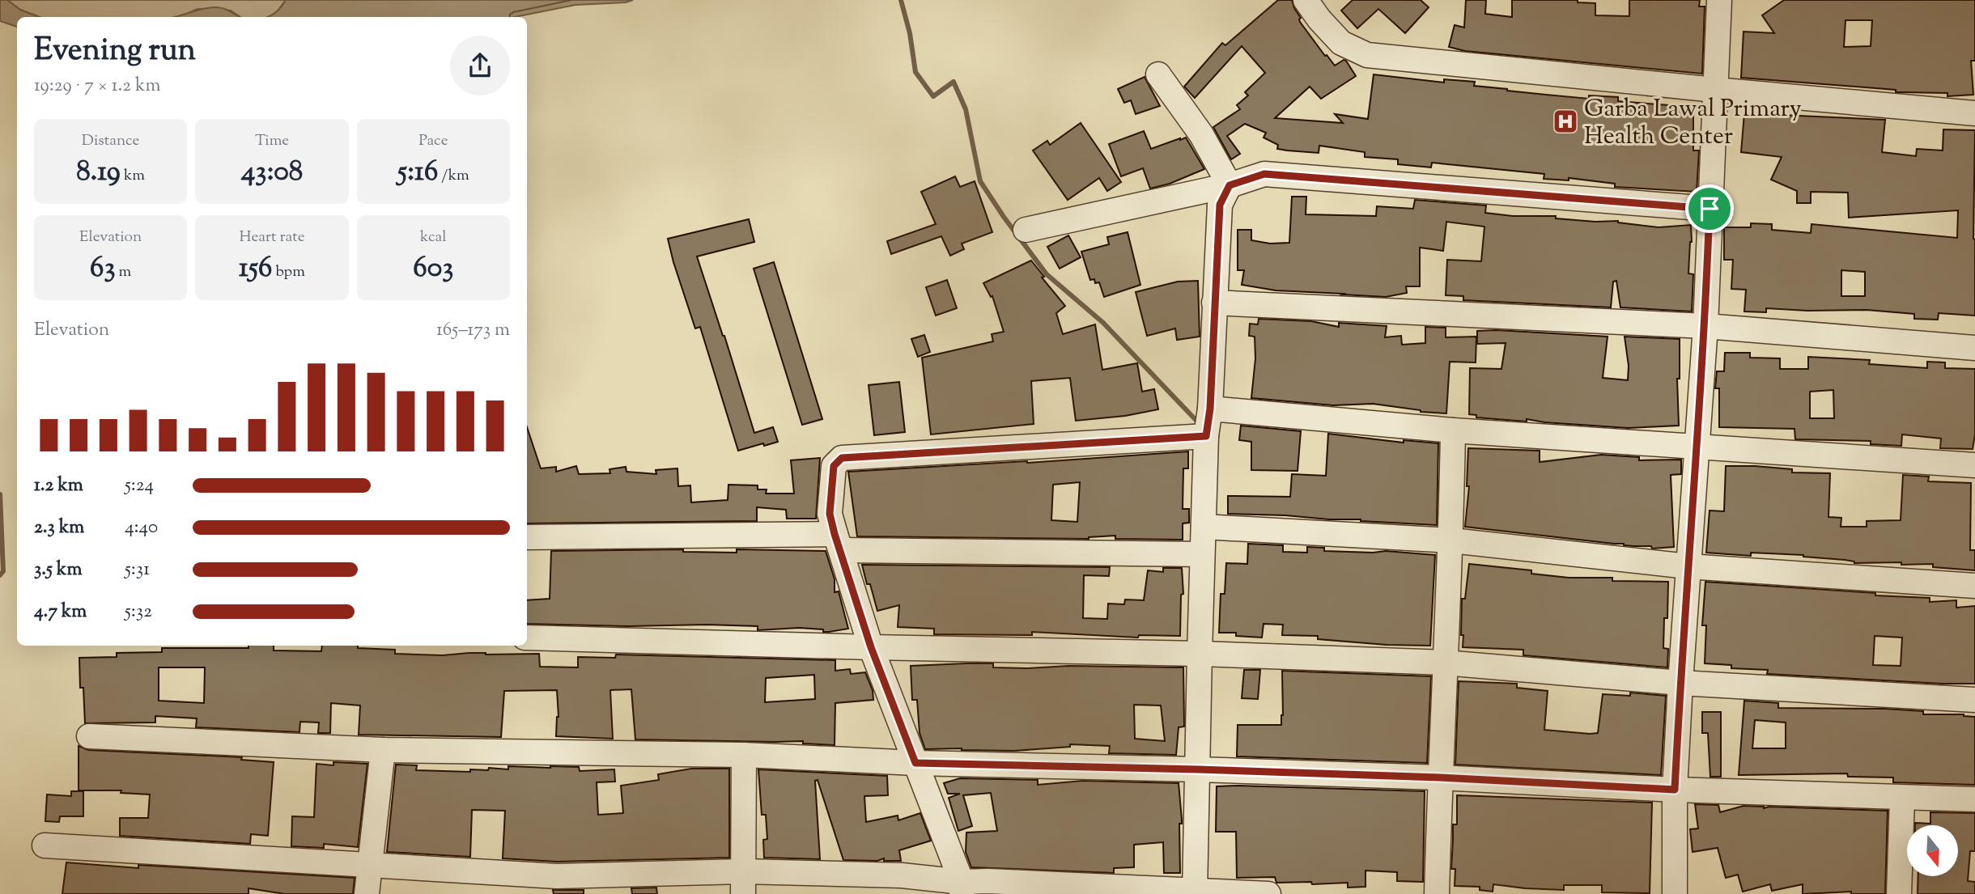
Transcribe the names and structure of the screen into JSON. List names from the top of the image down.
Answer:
{
  "places": {
    "hospital": ["Garba Lawal Primary Health Center"]
  },
  "north": "bottom",
  "page": {
    "heading": ["Evening run", "19:29 · 7 × 1.2 km"],
    "stats": [
      ["Distance", "8.19 km"],
      ["Time", "43:08"],
      ["Pace", "5:16 /km"],
      ["Elevation", "63 m"],
      ["Heart rate", "156 bpm"],
      ["kcal", "603"]
    ],
    "chart": ["Elevation", "165–173 m"],
    "list": [
      {
        "name": "1.2 km",
        "note": "5:24"
      },
      {
        "name": "2.3 km",
        "note": "4:40"
      },
      {
        "name": "3.5 km",
        "note": "5:31"
      },
      {
        "name": "4.7 km",
        "note": "5:32"
      }
    ]
  }
}
